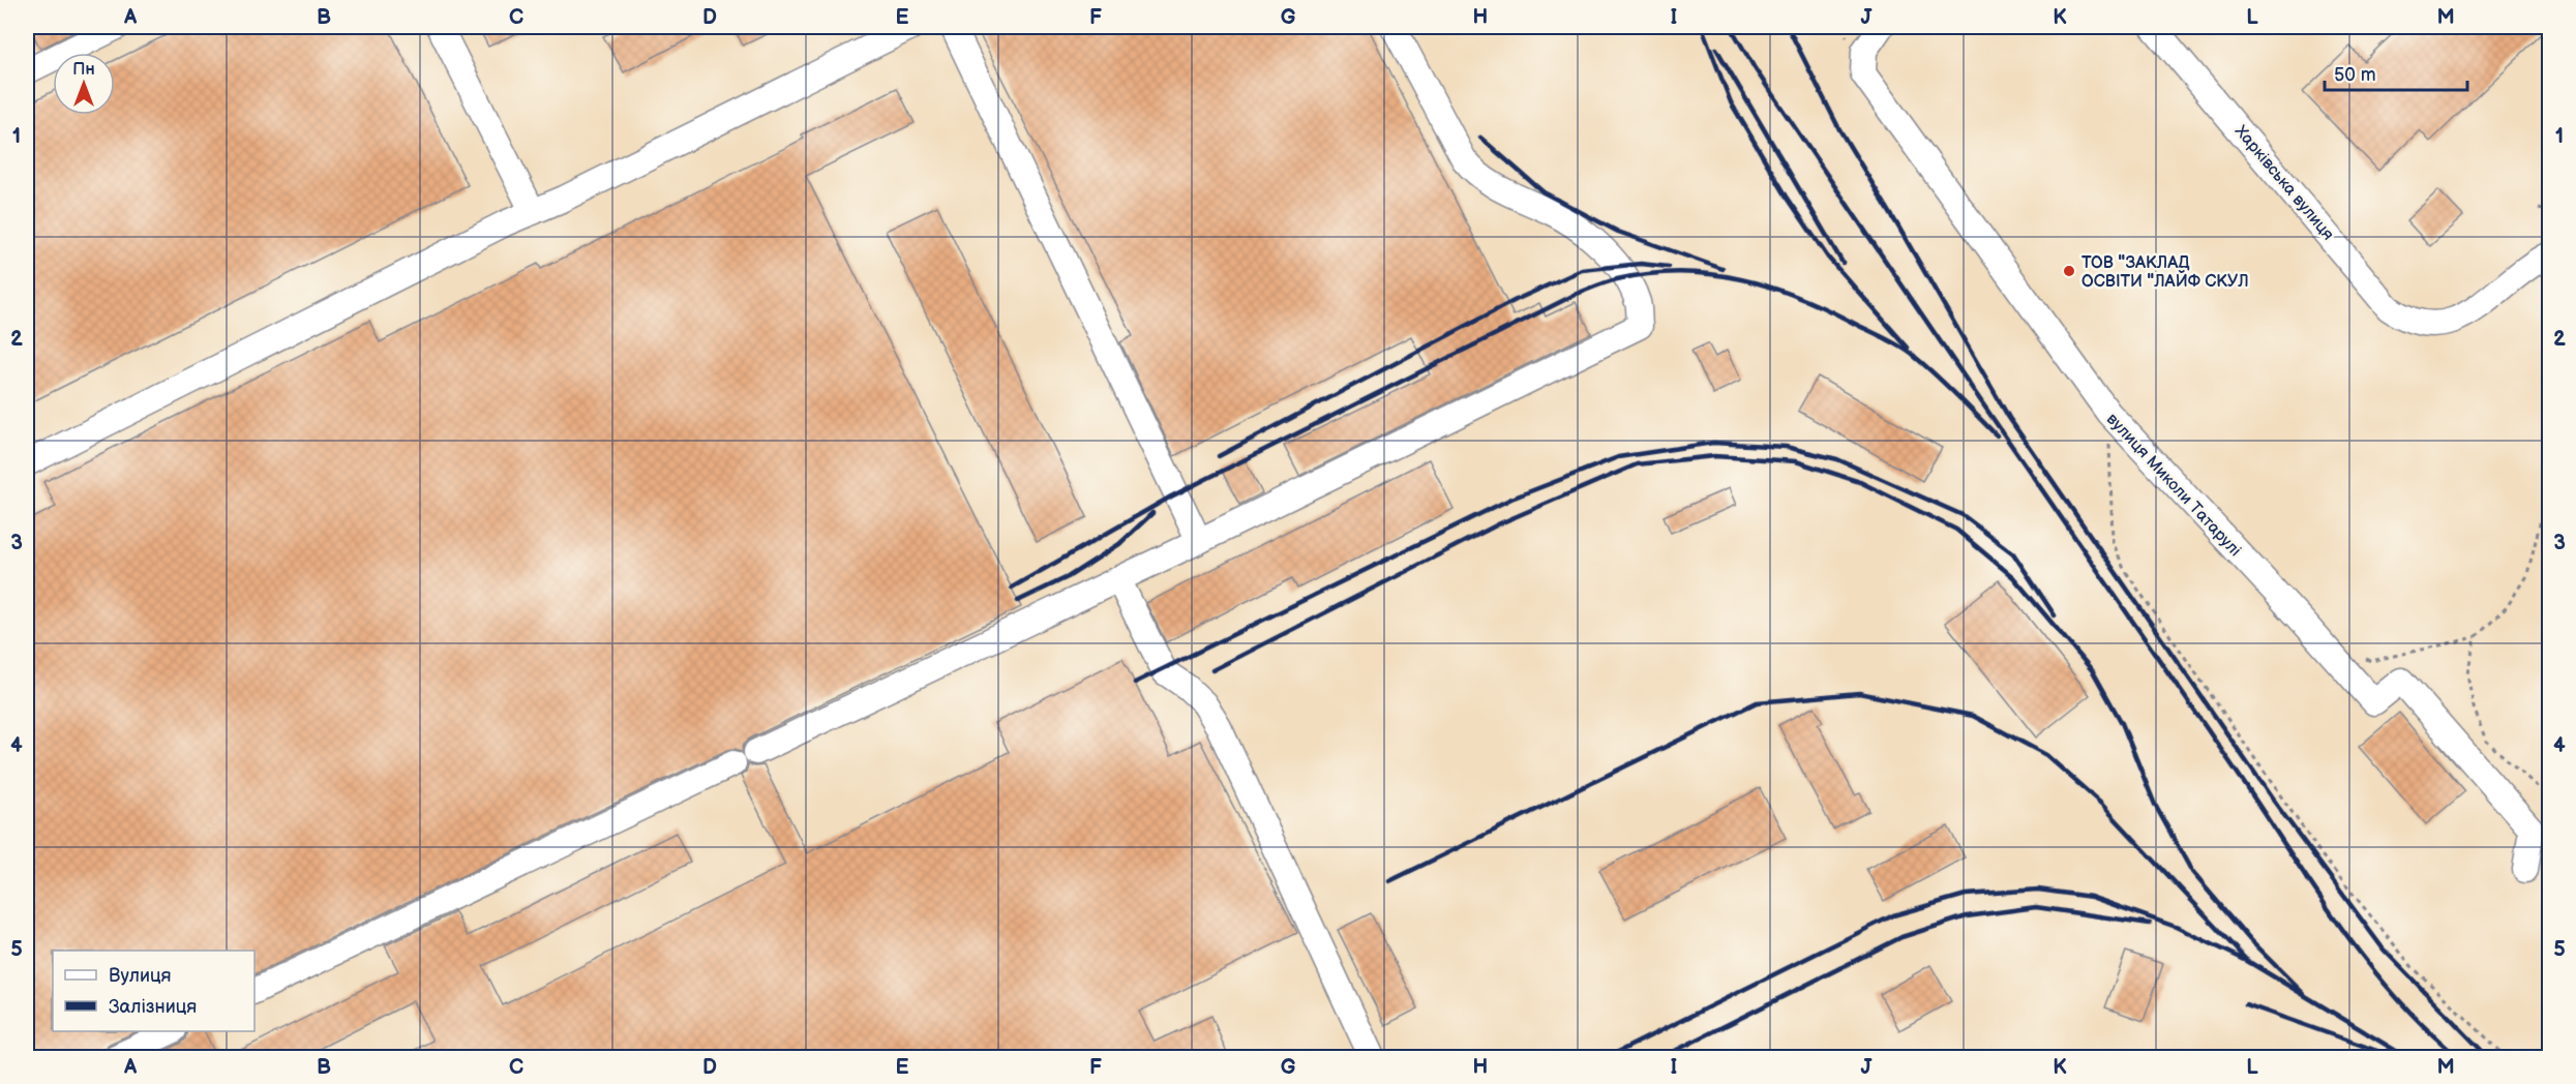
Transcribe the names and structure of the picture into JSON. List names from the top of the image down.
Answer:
{
  "streets": {
    "street": ["Харківська вулиця", "вулиця Миколи Татарулі"]
  },
  "places": ["ТОВ \"ЗАКЛАД ОСВІТИ \"ЛАЙФ СКУЛ"],
  "legend": ["Вулиця", "Залізниця"],
  "scale_bar": "50 m",
  "north": "top",
  "grid": {
    "columns": [
      "A",
      "B",
      "C",
      "D",
      "E",
      "F",
      "G",
      "H",
      "I",
      "J",
      "K",
      "L",
      "M"
    ],
    "rows": [
      "1",
      "2",
      "3",
      "4",
      "5"
    ]
  }
}
